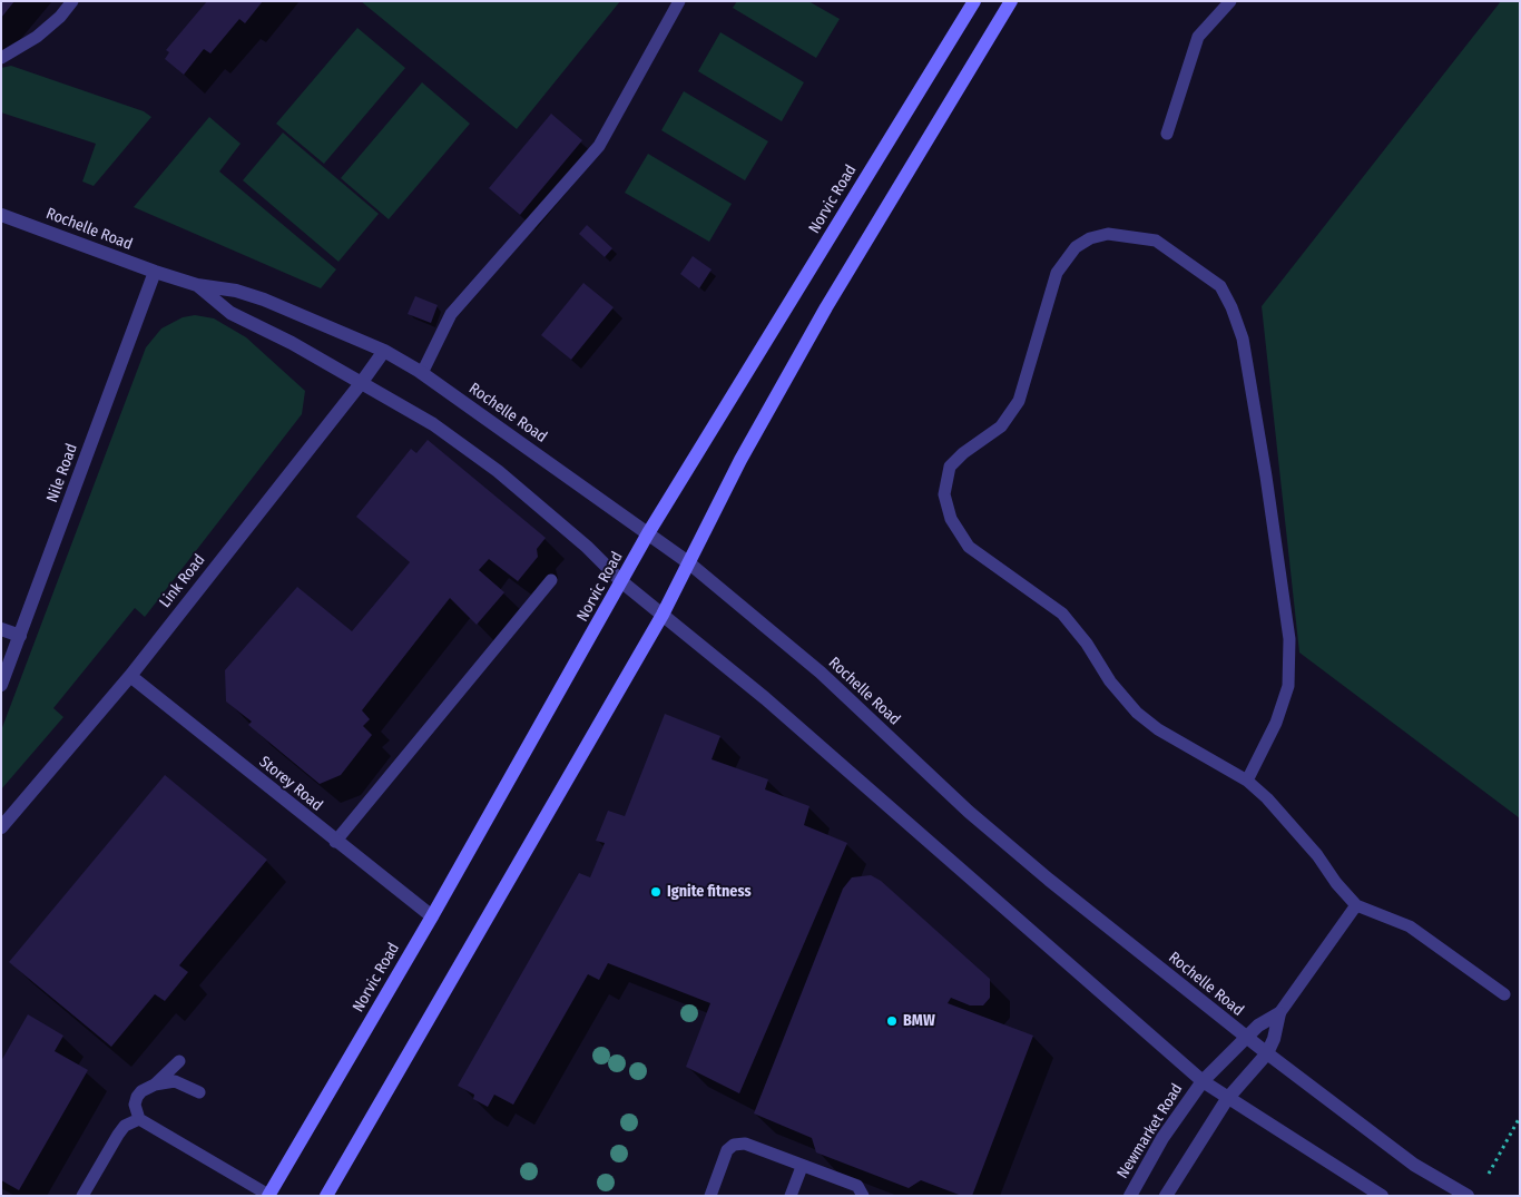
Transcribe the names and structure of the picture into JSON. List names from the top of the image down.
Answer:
{
  "streets": {
    "street": [
      "Norvic Road",
      "Rochelle Road",
      "Nile Road",
      "Link Road",
      "Storey Road",
      "Newmarket Road"
    ]
  },
  "crossings": [
    ["Norvic Road", "Rochelle Road"],
    ["Norvic Road", "Storey Road"],
    ["Rochelle Road", "Nile Road"],
    ["Rochelle Road", "Link Road"],
    ["Rochelle Road", "Newmarket Road"],
    ["Link Road", "Storey Road"]
  ],
  "places": ["Ignite fitness", "BMW"]
}
